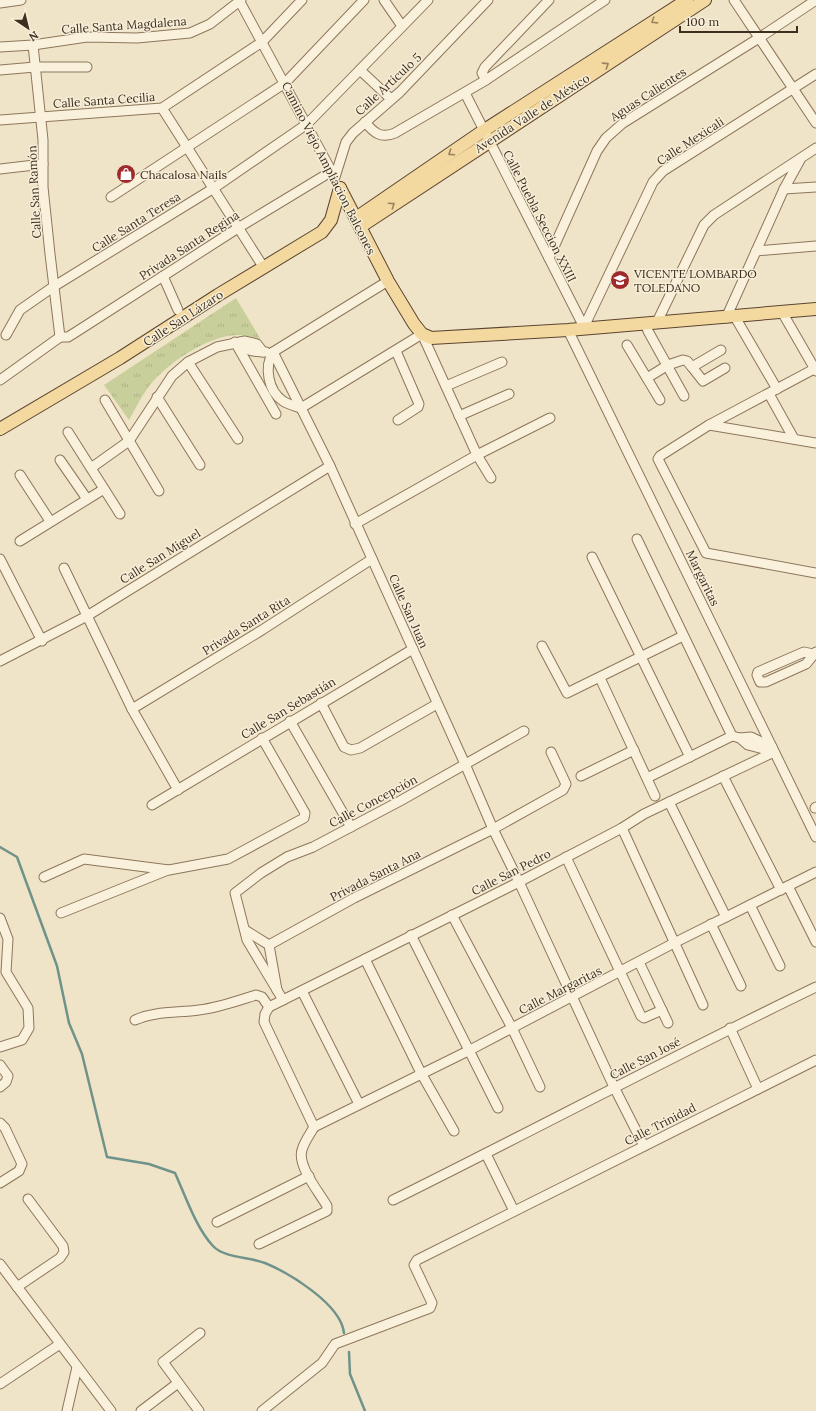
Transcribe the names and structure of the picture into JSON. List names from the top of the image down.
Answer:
{
  "streets": {
    "main road": ["Avenida Valle de México", "Camino Viejo Ampliacion Balcones", "Calle San Lázaro"],
    "street": [
      "Calle Santa Magdalena",
      "Calle Artículo 5",
      "Aguas Calientes",
      "Calle Santa Cecilia",
      "Calle Mexicali",
      "Calle San Ramón",
      "Calle Puebla Seccion XXIII",
      "Calle Santa Teresa",
      "Privada Santa Regina",
      "Calle San Miguel",
      "Margaritas",
      "Calle San Juan",
      "Privada Santa Rita",
      "Calle San Sebastián",
      "Calle Concepción",
      "Calle San Pedro",
      "Privada Santa Ana",
      "Calle Margaritas",
      "Calle San José",
      "Calle Trinidad"
    ]
  },
  "crossings": [
    ["Calle Santa Magdalena", "Camino Viejo Ampliacion Balcones"],
    ["Calle Santa Magdalena", "Calle San Ramón"],
    ["Calle Artículo 5", "Camino Viejo Ampliacion Balcones"],
    ["Calle Artículo 5", "Privada Santa Regina"],
    ["Calle Artículo 5", "Calle San Lázaro"],
    ["Aguas Calientes", "Calle Puebla Seccion XXIII"],
    ["Calle Santa Cecilia", "Camino Viejo Ampliacion Balcones"],
    ["Calle Santa Cecilia", "Calle San Ramón"],
    ["Avenida Valle de México", "Camino Viejo Ampliacion Balcones"],
    ["Avenida Valle de México", "Calle Puebla Seccion XXIII"],
    ["Calle Mexicali", "Calle Puebla Seccion XXIII"],
    ["Camino Viejo Ampliacion Balcones", "Calle Santa Teresa"],
    ["Camino Viejo Ampliacion Balcones", "Privada Santa Regina"],
    ["Camino Viejo Ampliacion Balcones", "Calle San Lázaro"],
    ["Calle San Ramón", "Calle Santa Teresa"],
    ["Calle San Ramón", "Privada Santa Regina"],
    ["Privada Santa Regina", "Calle San Lázaro"],
    ["Calle San Miguel", "Calle San Juan"],
    ["Margaritas", "Calle San Pedro"],
    ["Calle San Juan", "Privada Santa Rita"],
    ["Calle San Juan", "Calle San Sebastián"],
    ["Calle San Juan", "Calle Concepción"],
    ["Calle San Juan", "Calle San Pedro"],
    ["Calle San Juan", "Privada Santa Ana"],
    ["Calle San Juan", "Calle Margaritas"],
    ["Calle San Juan", "Calle San José"],
    ["Calle San Juan", "Calle Trinidad"]
  ],
  "places": {
    "shop": ["Chacalosa Nails"],
    "school or university": ["VICENTE LOMBARDO TOLEDANO"]
  },
  "scale_bar": "100 m",
  "north": "bottom right"
}
